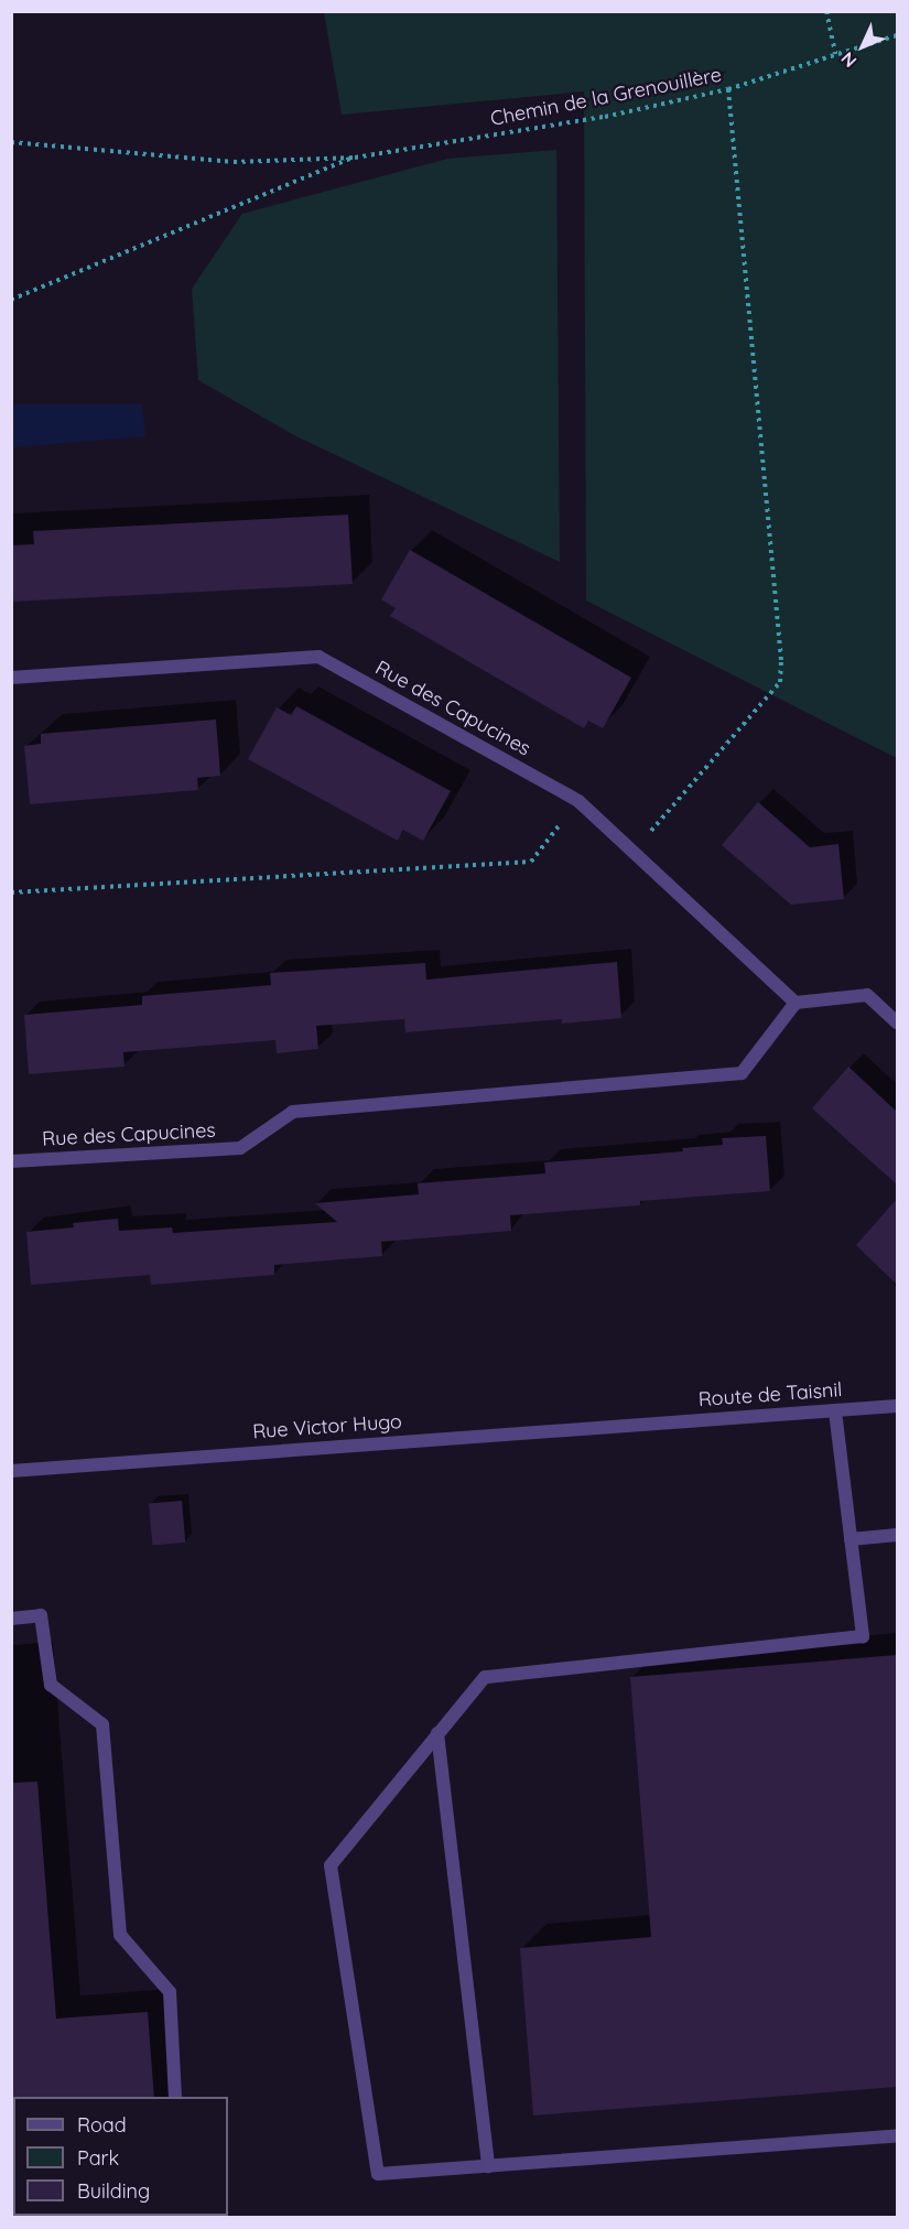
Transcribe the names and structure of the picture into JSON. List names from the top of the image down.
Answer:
{
  "streets": {
    "street": ["Rue des Capucines", "Route de Taisnil", "Rue Victor Hugo"],
    "path": ["Chemin de la Grenouillère"]
  },
  "crossings": [
    ["Route de Taisnil", "Rue Victor Hugo"]
  ],
  "legend": ["Road", "Park", "Building"],
  "north": "bottom left"
}
